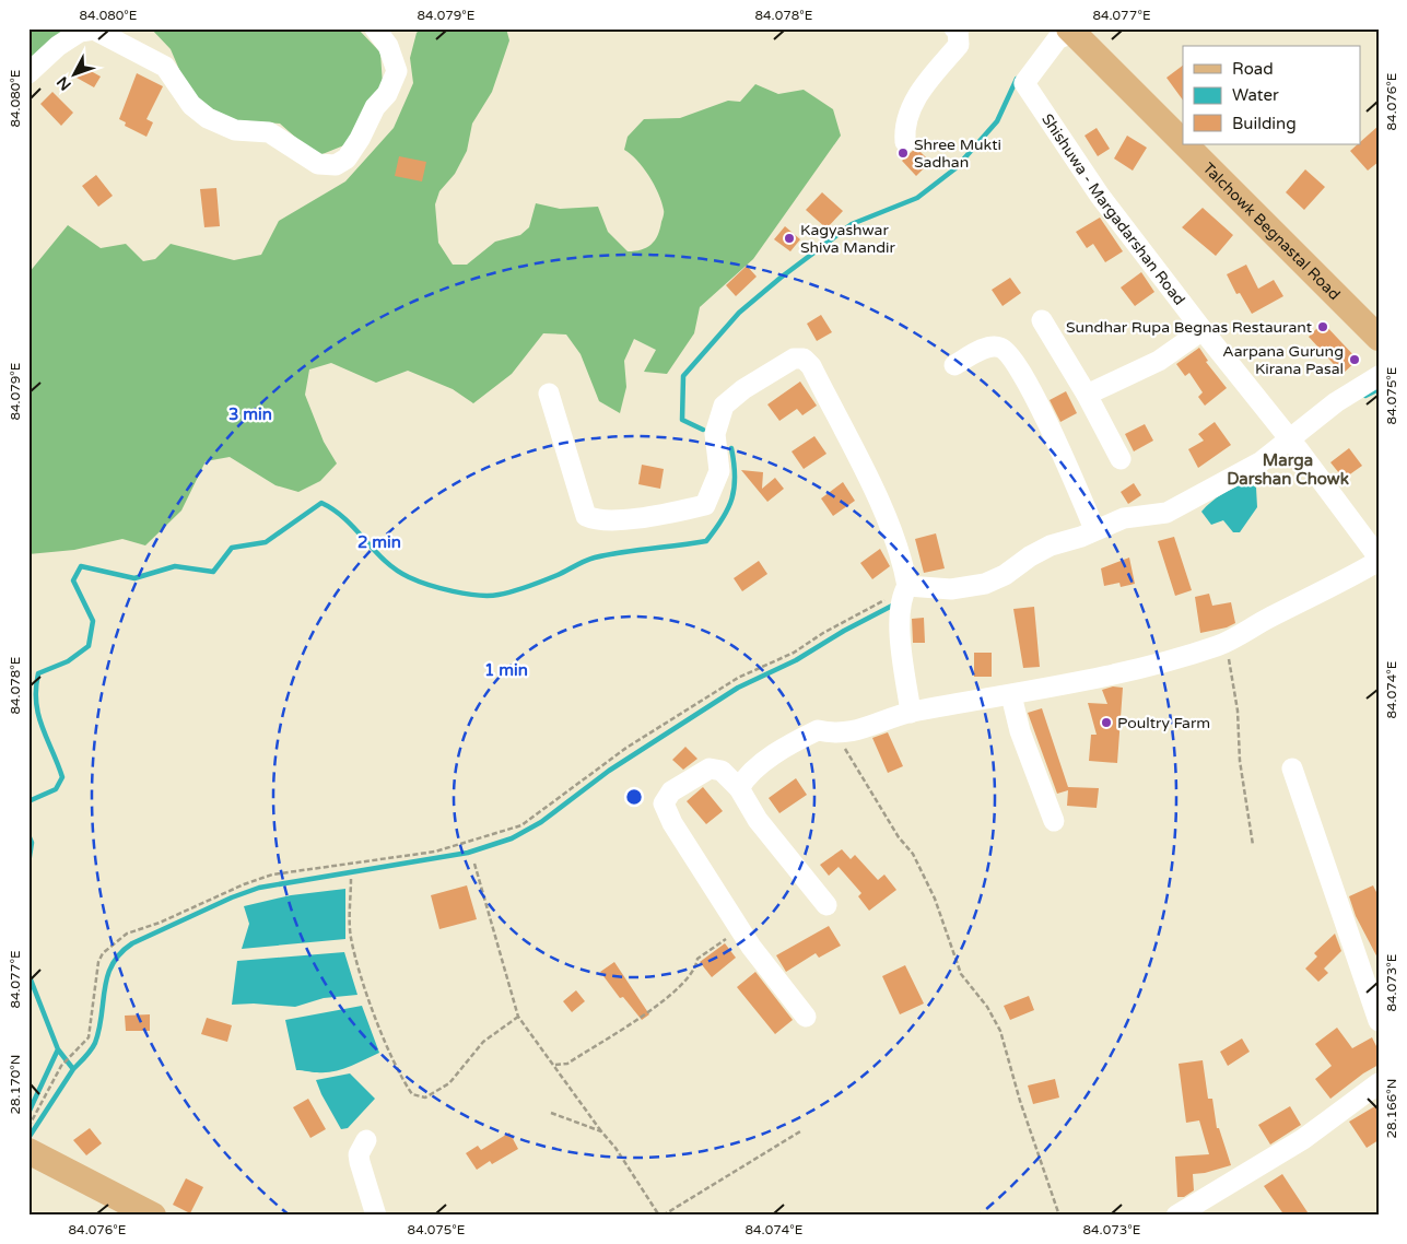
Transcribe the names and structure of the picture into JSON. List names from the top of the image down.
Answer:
{
  "streets": {
    "main road": ["Talchowk Begnastal Road"],
    "street": ["Shishuwa - Margadarshan Road"]
  },
  "crossings": [
    ["Shishuwa - Margadarshan Road", "Talchowk Begnastal Road"]
  ],
  "districts": ["Marga Darshan Chowk"],
  "places": [
    "Shree Mukti Sadhan",
    "Kagyashwar Shiva Mandir",
    "Sundhar Rupa Begnas Restaurant",
    "Aarpana Gurung Kirana Pasal",
    "Poultry Farm"
  ],
  "legend": ["Road", "Water", "Building"],
  "north": "bottom left",
  "coordinates": [
    "84.080°E",
    "84.079°E",
    "84.078°E",
    "84.077°E",
    "84.076°E",
    "84.075°E",
    "84.074°E",
    "84.073°E",
    "28.170°N",
    "28.166°N"
  ],
  "rings": ["3 min", "2 min", "1 min"]
}
